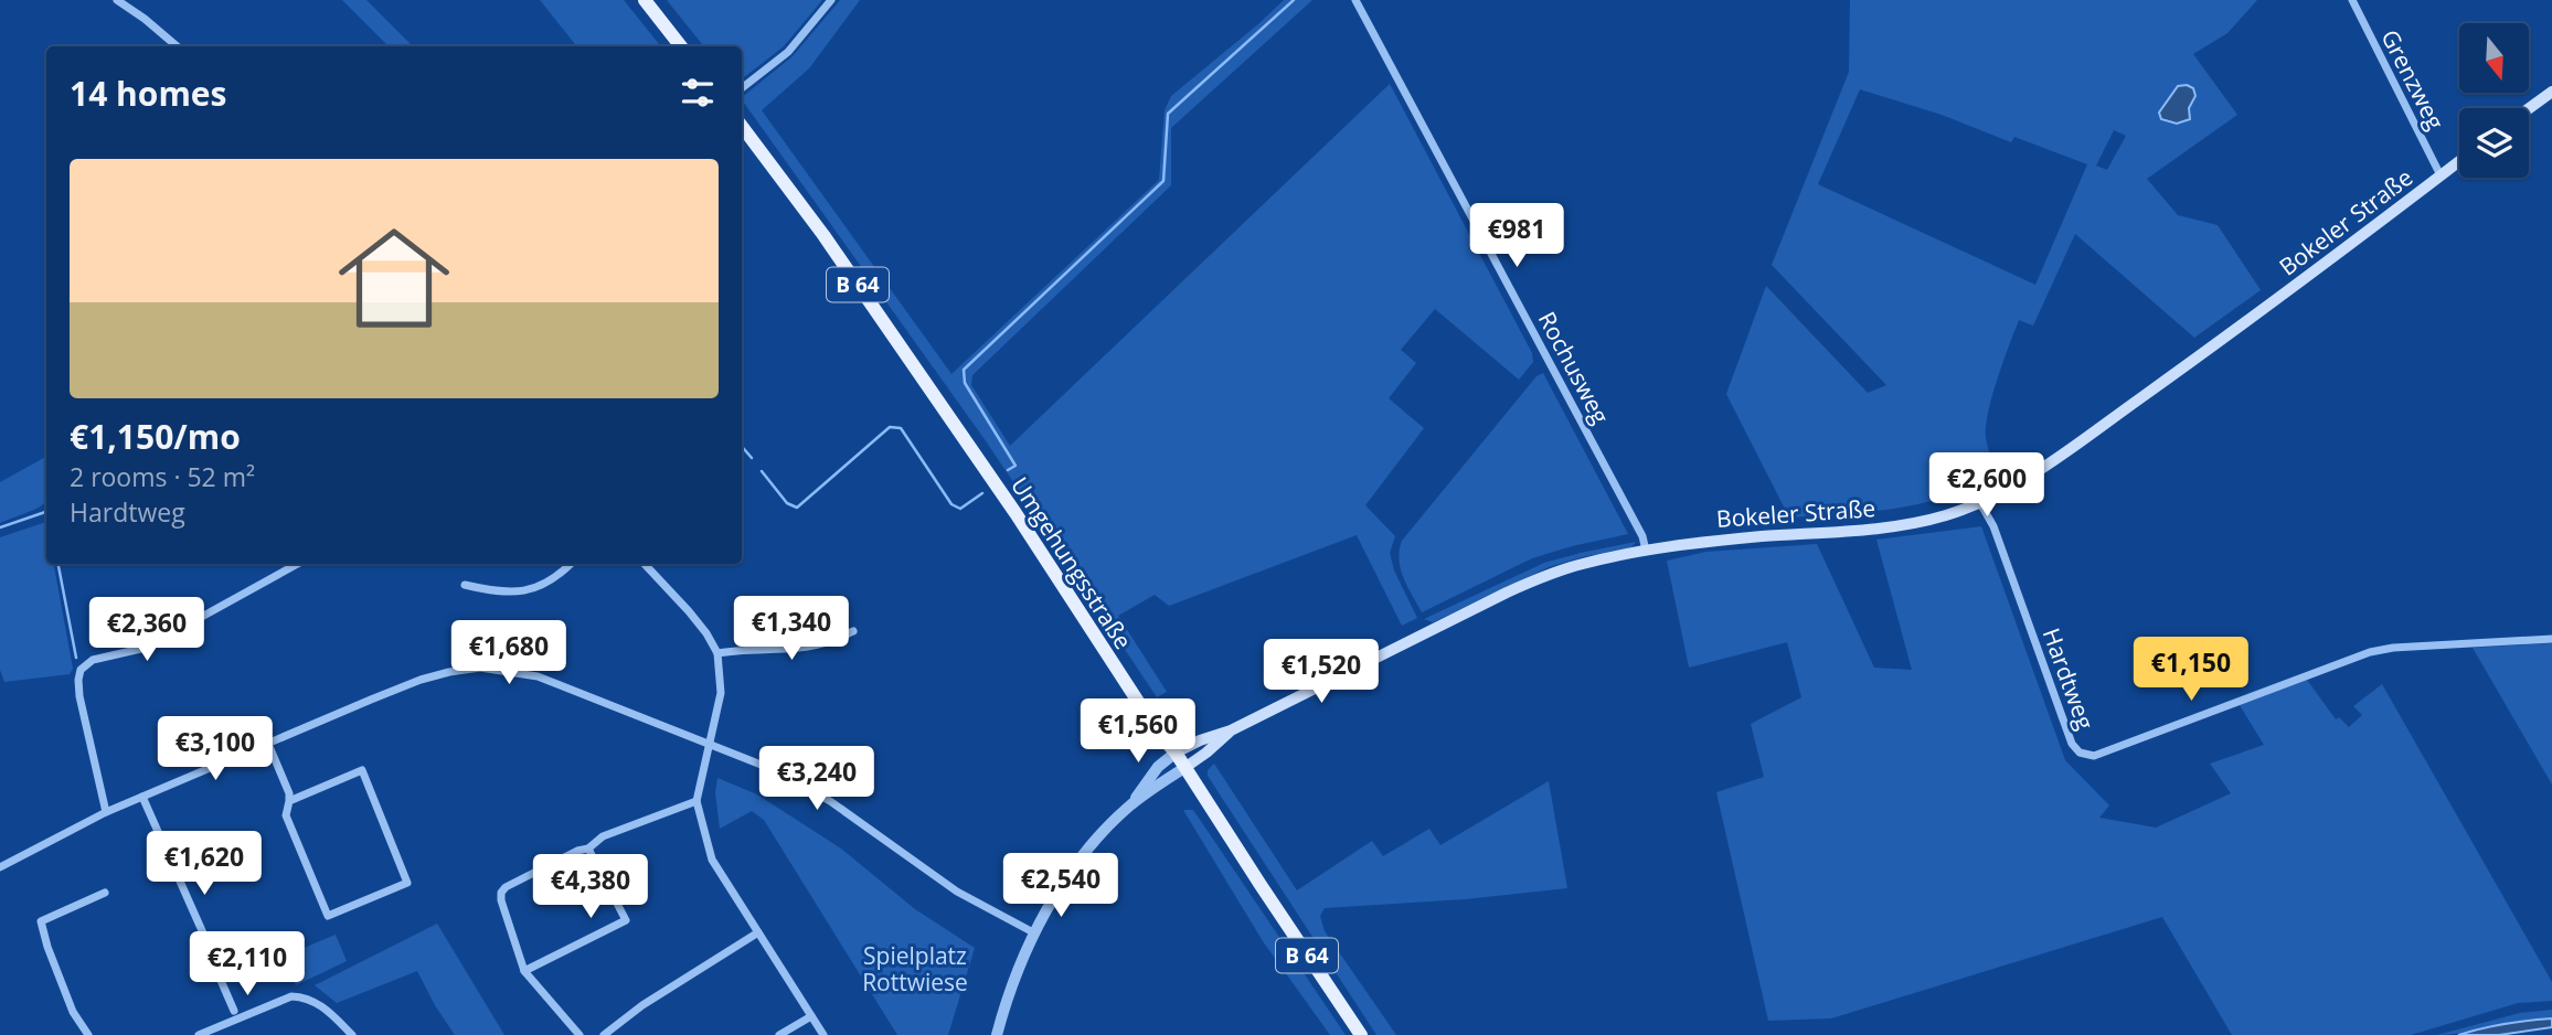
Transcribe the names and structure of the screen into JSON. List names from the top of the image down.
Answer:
{
  "streets": {
    "main road": ["Bokeler Straße", "B 64", "Umgehungsstraße"],
    "street": ["Grenzweg", "Rochusweg", "Hardtweg"]
  },
  "crossings": [
    ["Grenzweg", "Bokeler Straße"],
    ["Bokeler Straße", "Rochusweg"],
    ["Bokeler Straße", "Umgehungsstraße"],
    ["Bokeler Straße", "Hardtweg"]
  ],
  "parks": ["Spielplatz Rottwiese"],
  "north": "bottom",
  "page": {
    "heading": "14 homes",
    "list": [
      {
        "name": "€1,150/mo",
        "note": "2 rooms · 52 m² · Hardtweg"
      }
    ],
    "price": [
      "€981",
      "€2,600",
      "€1,340",
      "€2,360",
      "€1,680",
      "€1,150",
      "€1,520",
      "€1,560",
      "€3,100",
      "€3,240",
      "€1,620",
      "€2,540",
      "€4,380",
      "€2,110"
    ]
  }
}
